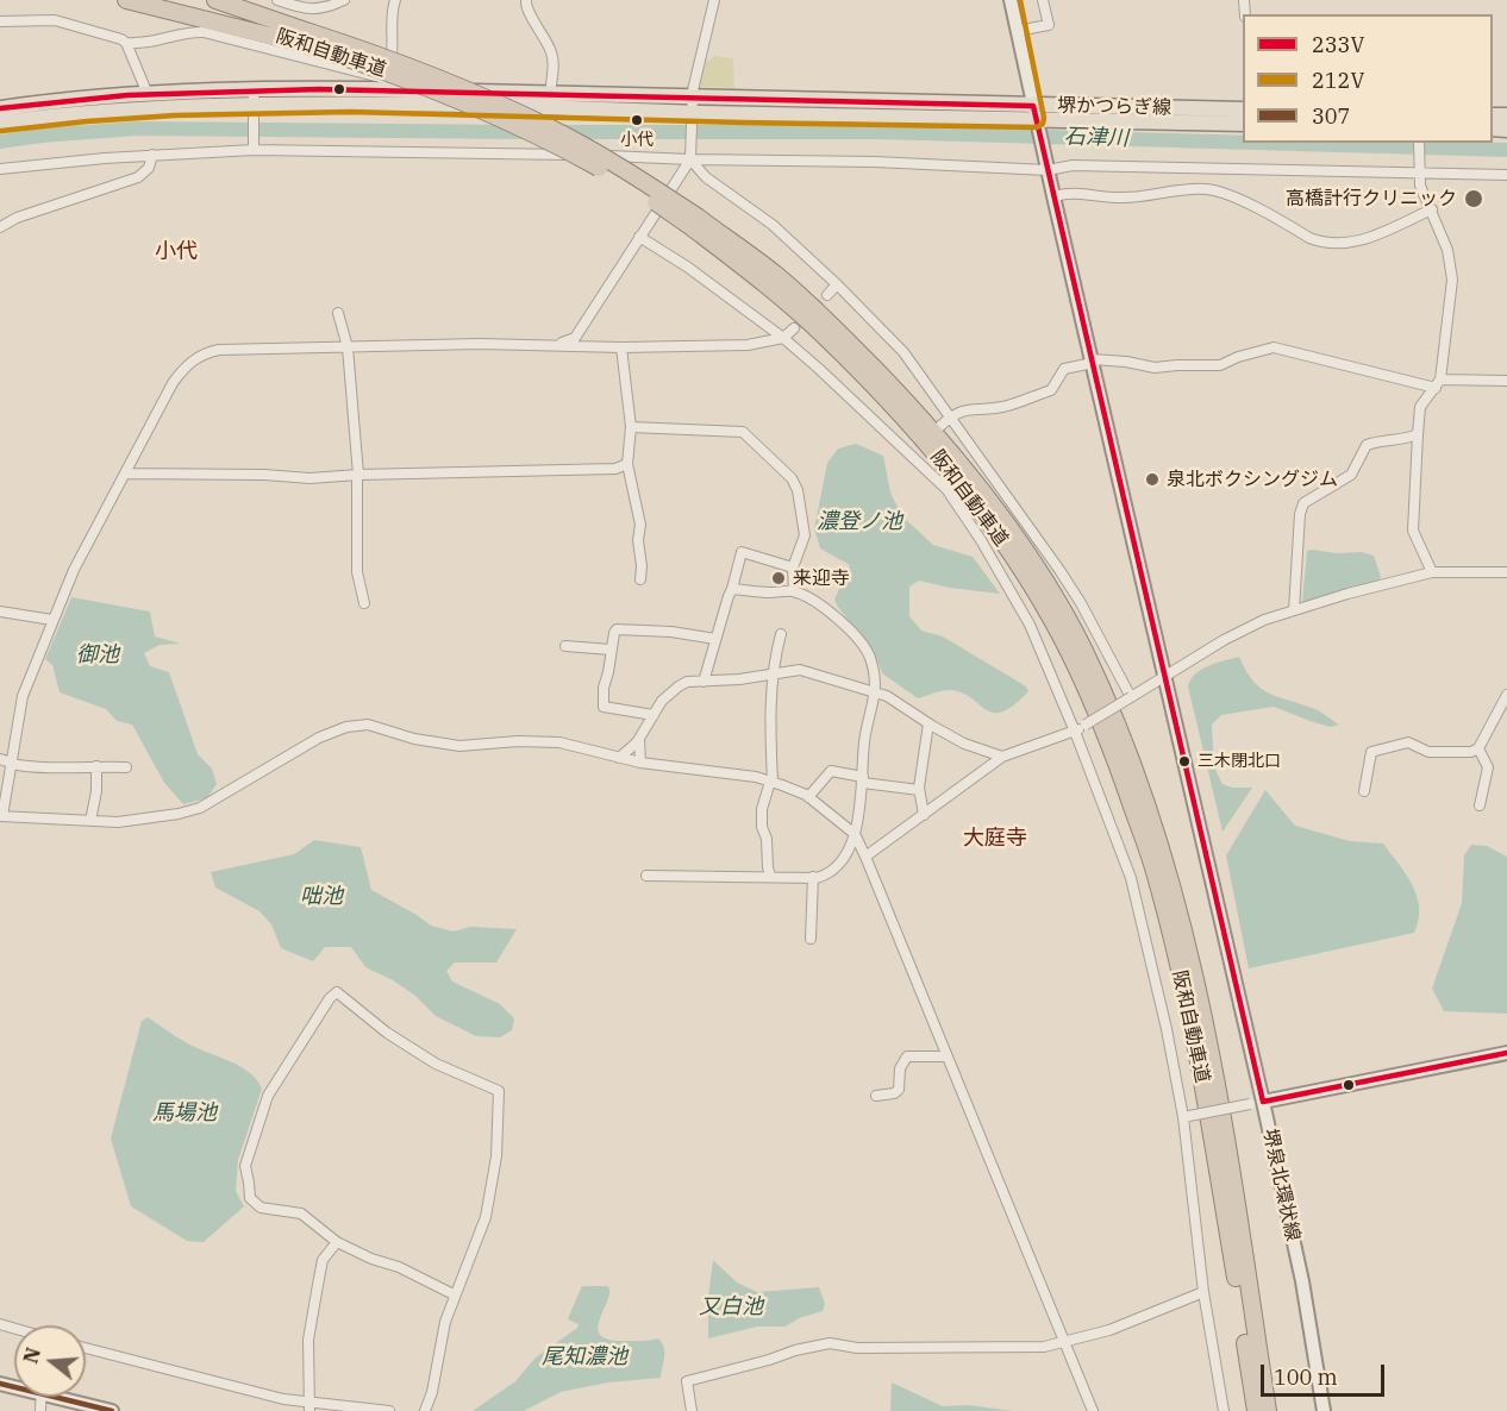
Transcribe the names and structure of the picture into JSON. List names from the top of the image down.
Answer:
{
  "streets": {
    "highway": ["阪和自動車道"],
    "main road": ["堺かつらぎ線", "堺泉北環状線"]
  },
  "crossings": [
    ["堺かつらぎ線", "堺泉北環状線"]
  ],
  "districts": ["小代", "大庭寺"],
  "water": [
    "石津川",
    "濃登ノ池",
    "御池",
    "咄池",
    "馬場池",
    "又白池",
    "尾知濃池"
  ],
  "places": [
    "小代",
    "高橋計行クリニック",
    "泉北ボクシングジム",
    "来迎寺",
    "三木閉北口"
  ],
  "lines": ["transit line 212V", "transit line 233V", "transit line 307"],
  "legend": ["233V", "212V", "307"],
  "scale_bar": "100 m",
  "north": "left"
}
